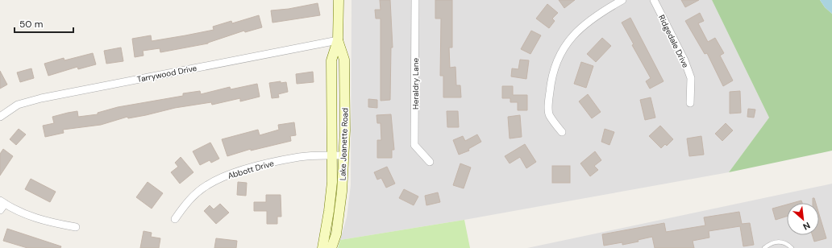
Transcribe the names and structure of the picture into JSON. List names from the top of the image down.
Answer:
{
  "streets": {
    "street": [
      "Ridgedale Drive",
      "Tarrywood Drive",
      "Heraldry Lane",
      "Lake Jeanette Road",
      "Abbott Drive"
    ]
  },
  "crossings": [
    ["Tarrywood Drive", "Lake Jeanette Road"],
    ["Lake Jeanette Road", "Abbott Drive"]
  ],
  "scale_bar": "50 m",
  "north": "bottom right"
}
